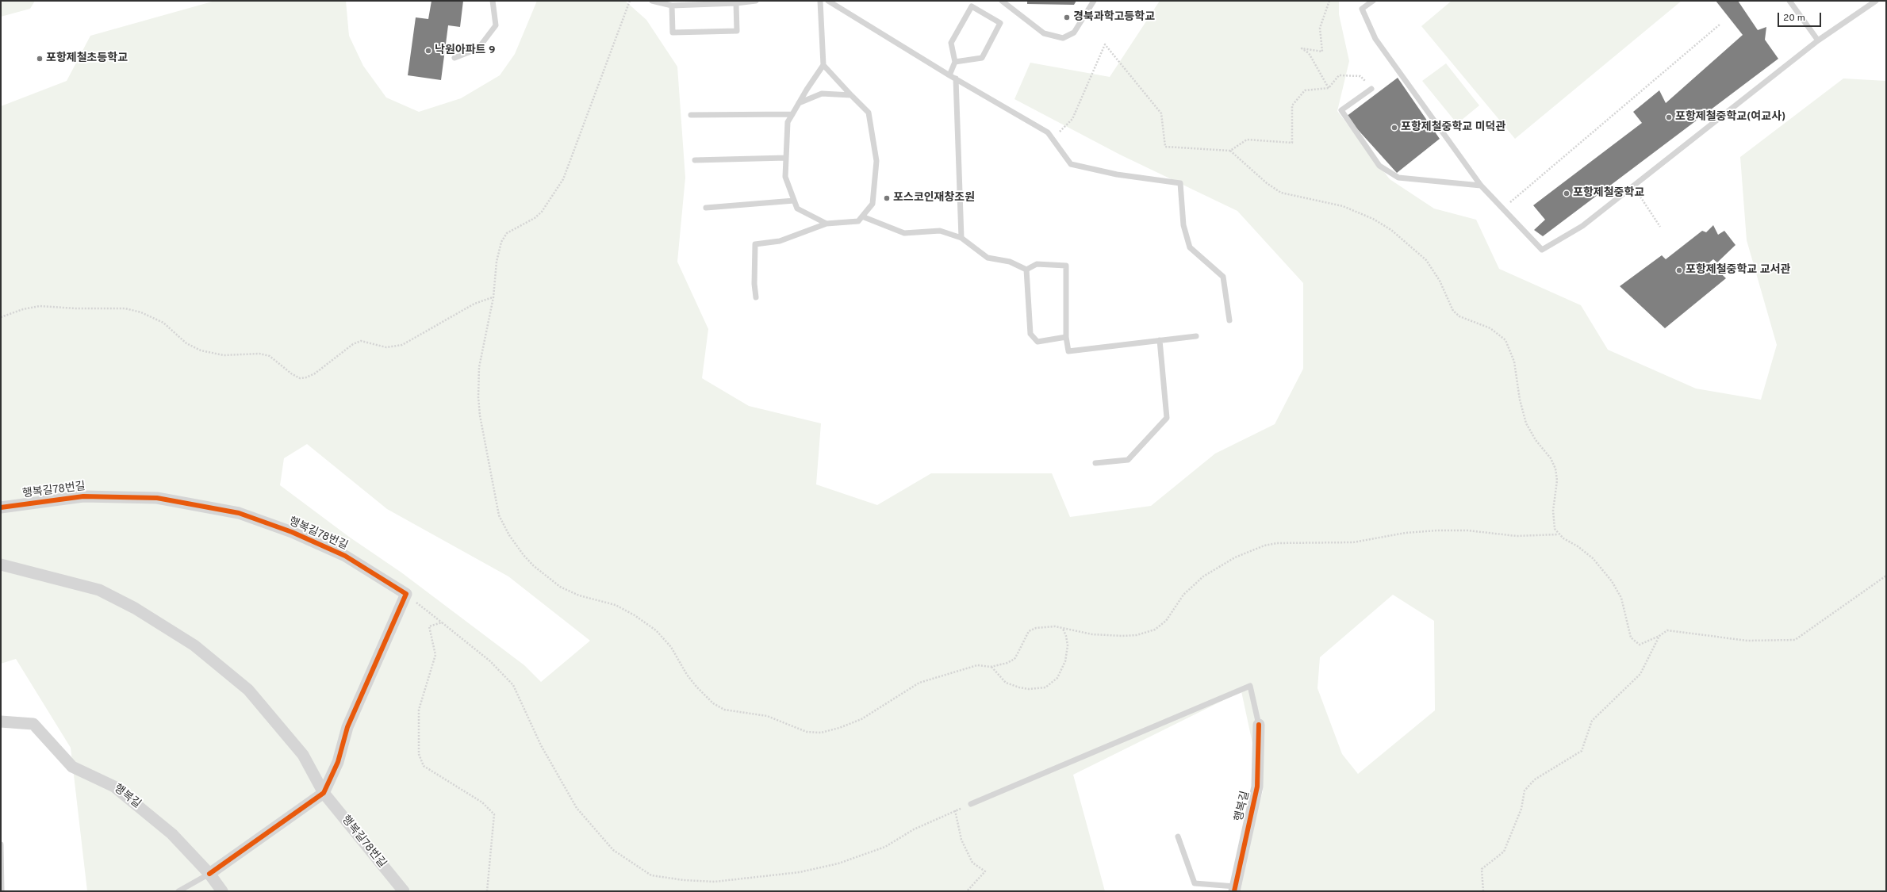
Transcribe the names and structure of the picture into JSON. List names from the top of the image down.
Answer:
{
  "streets": {
    "street": ["행복길78번길", "행복길"]
  },
  "places": [
    "경북과학고등학교",
    "낙원아파트 9",
    "포항제철초등학교",
    "포항제철중학교(여교사)",
    "포항제철중학교 미덕관",
    "포항제철중학교",
    "포스코인재창조원",
    "포항제철중학교 교서관"
  ],
  "scale_bar": "20 m"
}
